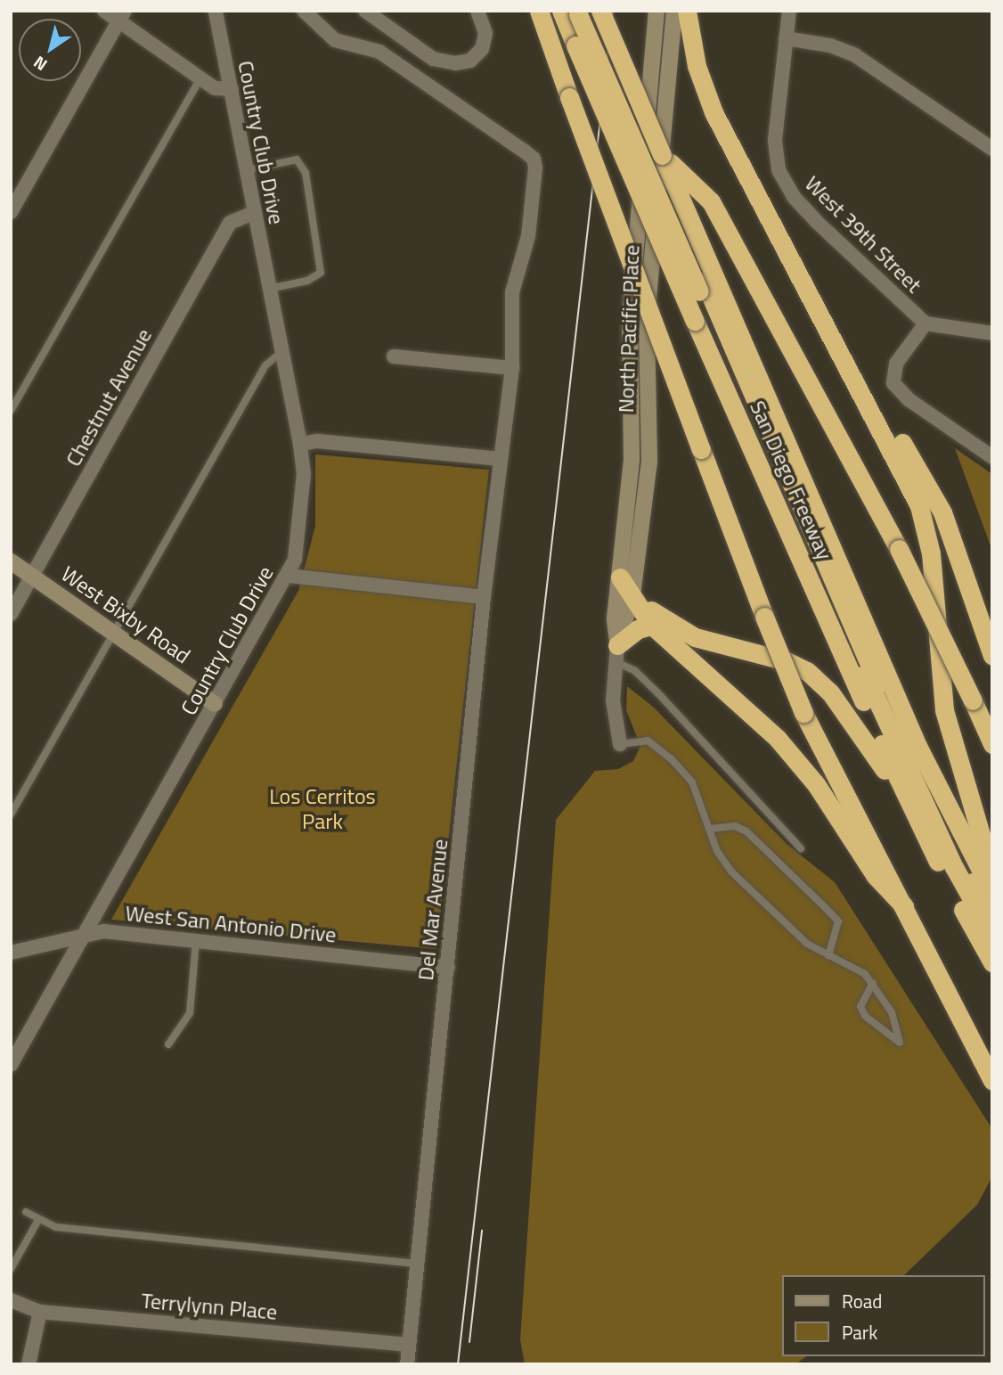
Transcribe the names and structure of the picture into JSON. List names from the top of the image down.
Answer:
{
  "streets": {
    "highway": ["San Diego Freeway"],
    "main road": ["North Pacific Place", "West Bixby Road"],
    "street": [
      "Country Club Drive",
      "West 39th Street",
      "Chestnut Avenue",
      "Del Mar Avenue",
      "West San Antonio Drive",
      "Terrylynn Place"
    ]
  },
  "crossings": [
    ["Country Club Drive", "Chestnut Avenue"],
    ["Country Club Drive", "West Bixby Road"],
    ["Country Club Drive", "West San Antonio Drive"],
    ["Chestnut Avenue", "West Bixby Road"],
    ["Del Mar Avenue", "West San Antonio Drive"],
    ["Del Mar Avenue", "Terrylynn Place"]
  ],
  "parks": ["Los Cerritos Park"],
  "legend": ["Road", "Park"],
  "north": "bottom left"
}
